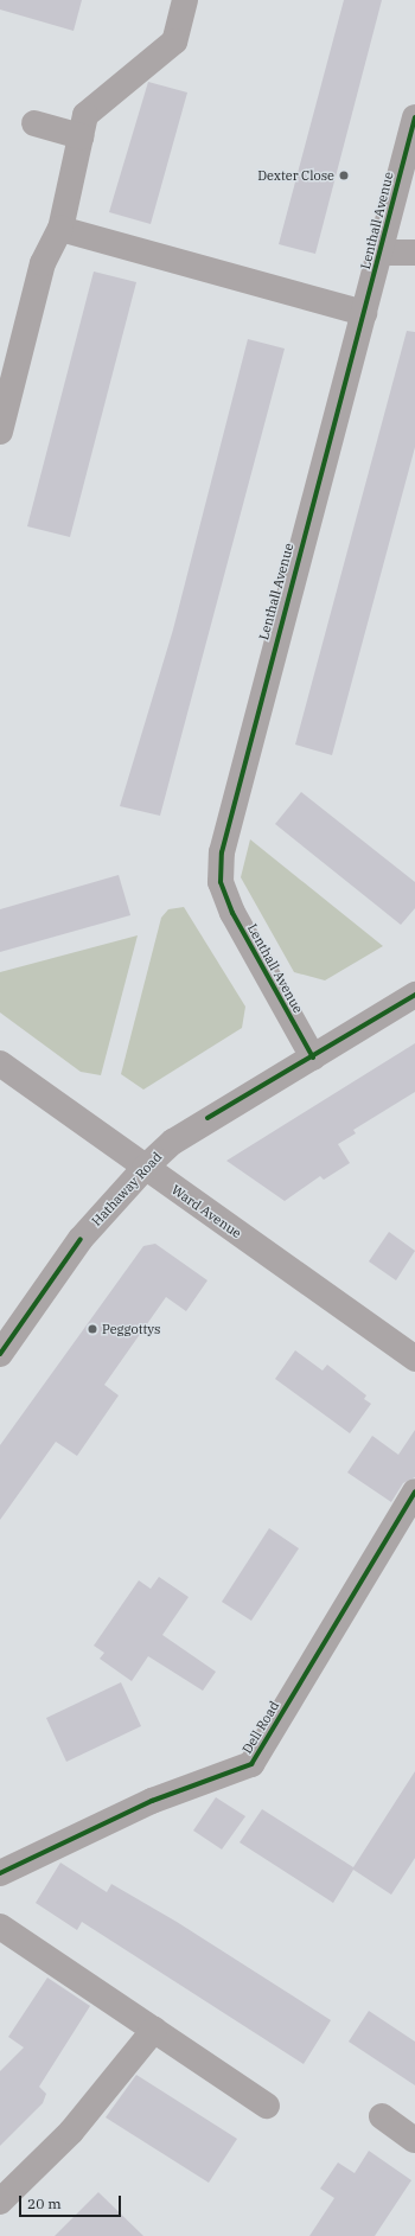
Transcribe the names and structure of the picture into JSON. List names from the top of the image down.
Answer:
{
  "streets": {
    "street": [
      "Lenthall Avenue",
      "Hathaway Road",
      "Ward Avenue",
      "Dell Road"
    ]
  },
  "crossings": [
    ["Lenthall Avenue", "Hathaway Road"],
    ["Hathaway Road", "Ward Avenue"]
  ],
  "places": ["Dexter Close", "Peggottys"],
  "scale_bar": "20 m"
}
